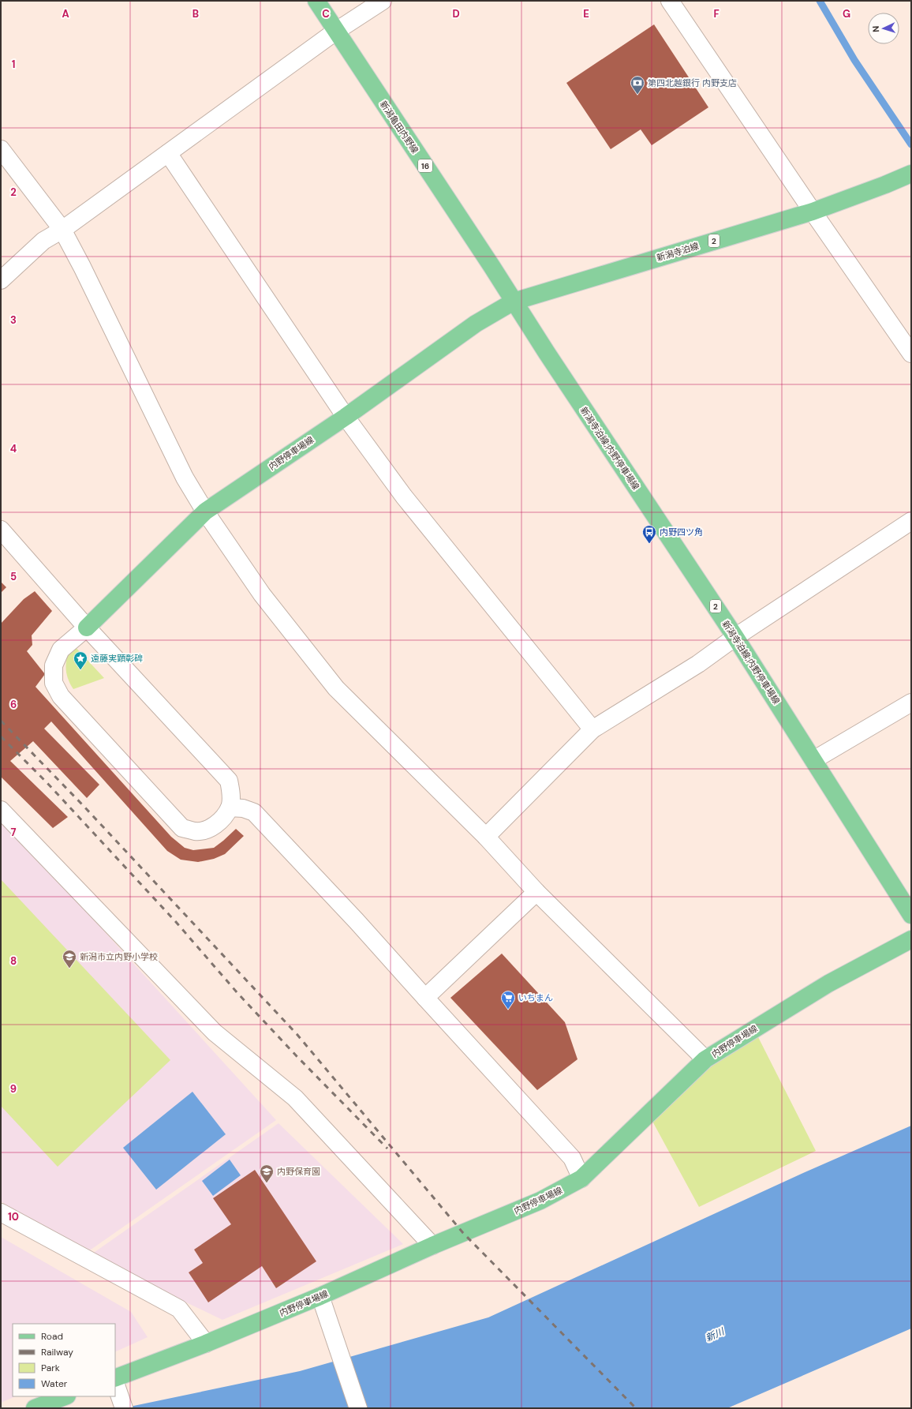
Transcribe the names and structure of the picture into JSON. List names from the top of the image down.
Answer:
{
  "streets": {
    "main road": [
      "新潟亀田内野線",
      "16",
      "2",
      "新潟寺泊線",
      "新潟寺泊線;内野停車場線",
      "内野停車場線"
    ]
  },
  "crossings": [
    ["新潟亀田内野線", "新潟寺泊線"],
    ["新潟亀田内野線", "新潟寺泊線;内野停車場線"],
    ["新潟亀田内野線", "内野停車場線"],
    ["新潟寺泊線", "新潟寺泊線;内野停車場線"],
    ["新潟寺泊線", "内野停車場線"],
    ["新潟寺泊線;内野停車場線", "内野停車場線"]
  ],
  "water": ["新川"],
  "places": {
    "bank": ["第四北越銀行 内野支店"],
    "bus stop": ["内野四ツ角"],
    "place": ["遠藤実顕彰碑"],
    "school or university": ["新潟市立内野小学校", "内野保育園"],
    "supermarket": ["いちまん"]
  },
  "legend": [
    "Road",
    "Railway",
    "Park",
    "Water"
  ],
  "north": "left",
  "grid": {
    "columns": [
      "A",
      "B",
      "C",
      "D",
      "E",
      "F",
      "G"
    ],
    "rows": [
      "1",
      "2",
      "3",
      "4",
      "5",
      "6",
      "7",
      "8",
      "9",
      "10"
    ]
  }
}
